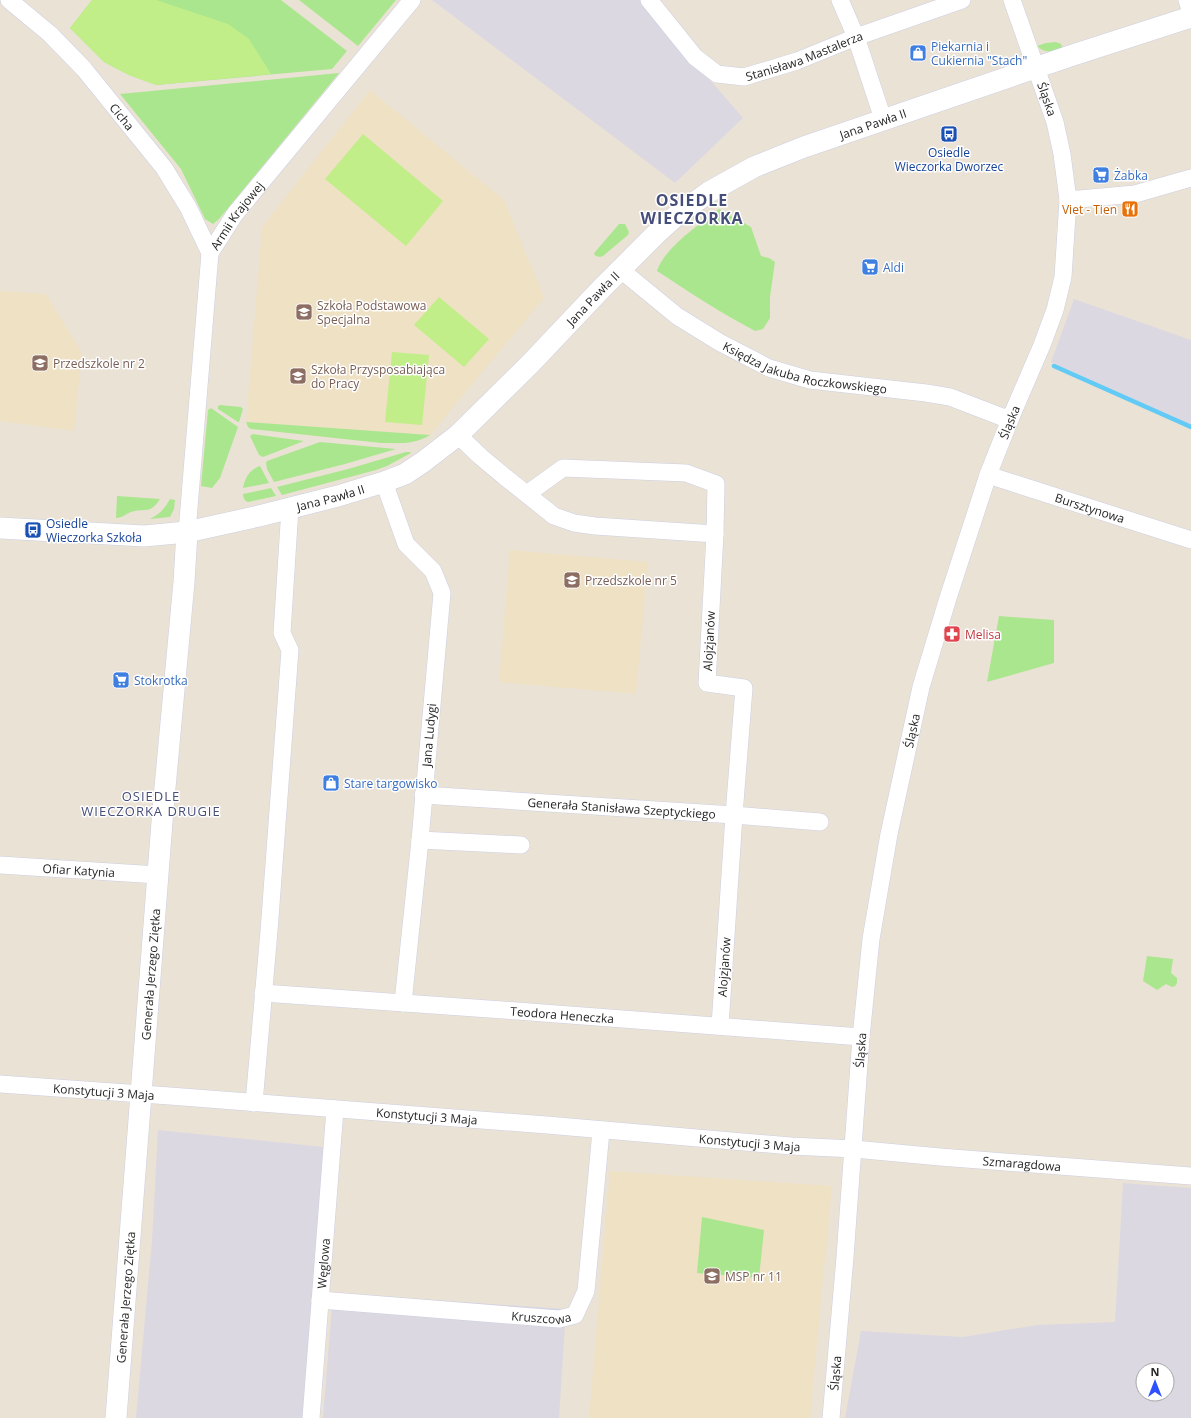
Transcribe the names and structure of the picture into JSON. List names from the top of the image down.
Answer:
{
  "streets": {
    "street": [
      "Stanisława Mastalerza",
      "Śląska",
      "Cicha",
      "Jana Pawła II",
      "Armii Krajowej",
      "Księdza Jakuba Roczkowskiego",
      "Bursztynowa",
      "Alojzjanów",
      "Jana Ludygi",
      "Generała Stanisława Szeptyckiego",
      "Ofiar Katynia",
      "Generała Jerzego Ziętka",
      "Teodora Heneczka",
      "Konstytucji 3 Maja",
      "Szmaragdowa",
      "Węglowa",
      "Kruszcowa"
    ]
  },
  "crossings": [
    ["Śląska", "Jana Pawła II"],
    ["Śląska", "Księdza Jakuba Roczkowskiego"],
    ["Śląska", "Bursztynowa"],
    ["Śląska", "Teodora Heneczka"],
    ["Śląska", "Konstytucji 3 Maja"],
    ["Śląska", "Szmaragdowa"],
    ["Cicha", "Armii Krajowej"],
    ["Jana Pawła II", "Armii Krajowej"],
    ["Jana Pawła II", "Księdza Jakuba Roczkowskiego"],
    ["Jana Pawła II", "Jana Ludygi"],
    ["Jana Pawła II", "Generała Jerzego Ziętka"],
    ["Armii Krajowej", "Generała Jerzego Ziętka"],
    ["Alojzjanów", "Generała Stanisława Szeptyckiego"],
    ["Alojzjanów", "Teodora Heneczka"],
    ["Jana Ludygi", "Generała Stanisława Szeptyckiego"],
    ["Jana Ludygi", "Teodora Heneczka"],
    ["Ofiar Katynia", "Generała Jerzego Ziętka"],
    ["Generała Jerzego Ziętka", "Konstytucji 3 Maja"],
    ["Konstytucji 3 Maja", "Szmaragdowa"],
    ["Konstytucji 3 Maja", "Węglowa"],
    ["Konstytucji 3 Maja", "Kruszcowa"],
    ["Węglowa", "Kruszcowa"]
  ],
  "districts": ["OSIEDLE WIECZORKA", "OSIEDLE WIECZORKA DRUGIE"],
  "places": {
    "shop": ["Piekarnia i Cukiernia \"Stach\"", "Stare targowisko"],
    "bus stop": ["Osiedle Wieczorka Dworzec", "Osiedle Wieczorka Szkoła"],
    "supermarket": ["Żabka", "Aldi", "Stokrotka"],
    "restaurant": ["Viet - Tien"],
    "school or university": [
      "Szkoła Podstawowa Specjalna",
      "Przedszkole nr 2",
      "Szkoła Przysposabiająca do Pracy",
      "Przedszkole nr 5",
      "MSP nr 11"
    ],
    "pharmacy": ["Melisa"]
  },
  "north": "top"
}
